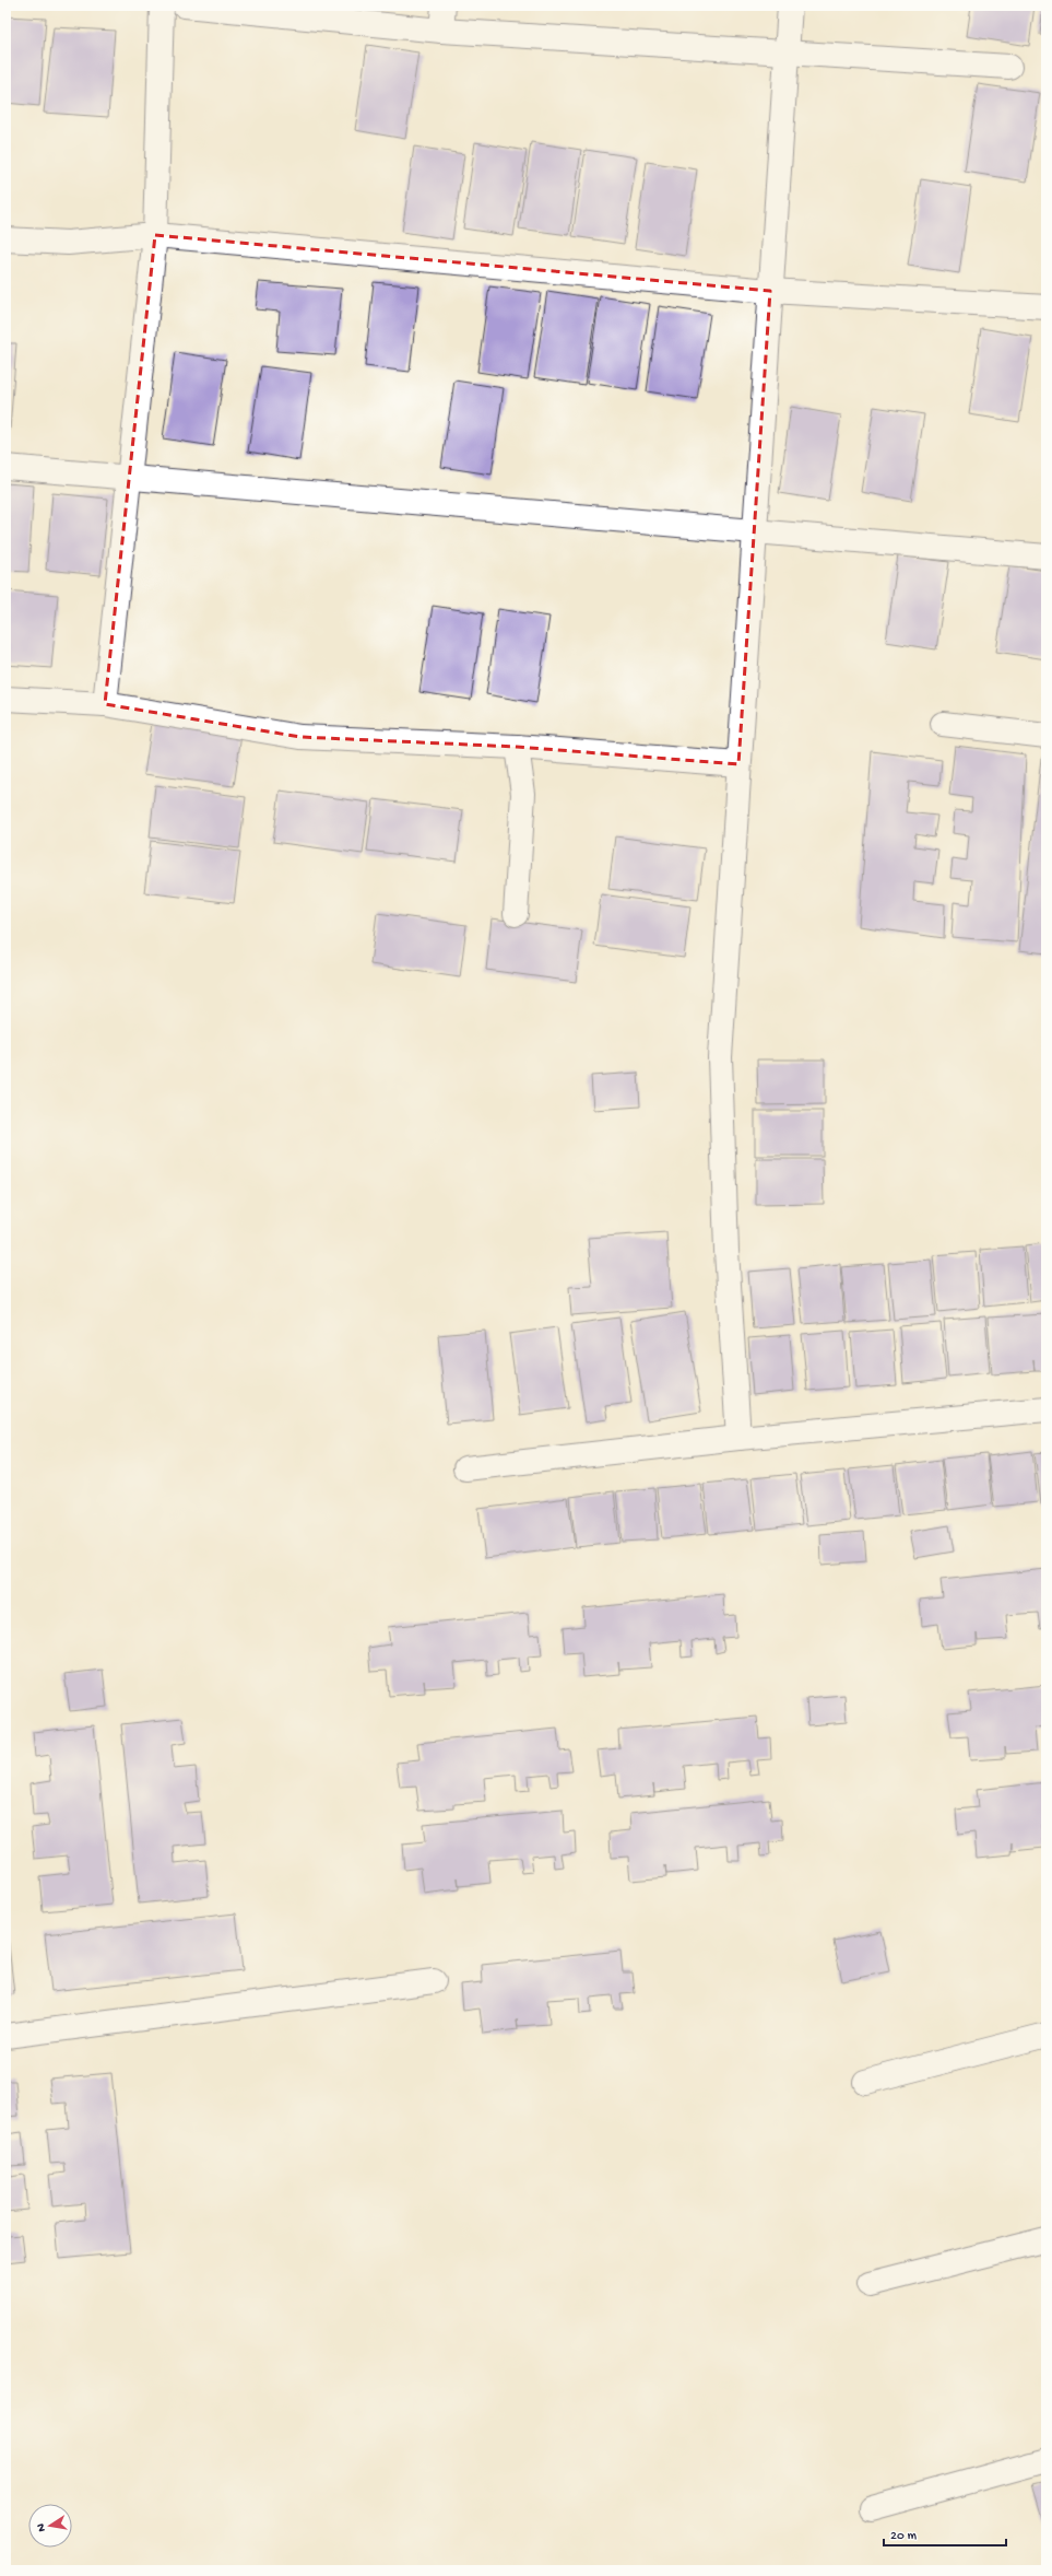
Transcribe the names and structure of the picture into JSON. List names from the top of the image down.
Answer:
{
  "scale_bar": "20 m",
  "north": "left"
}
